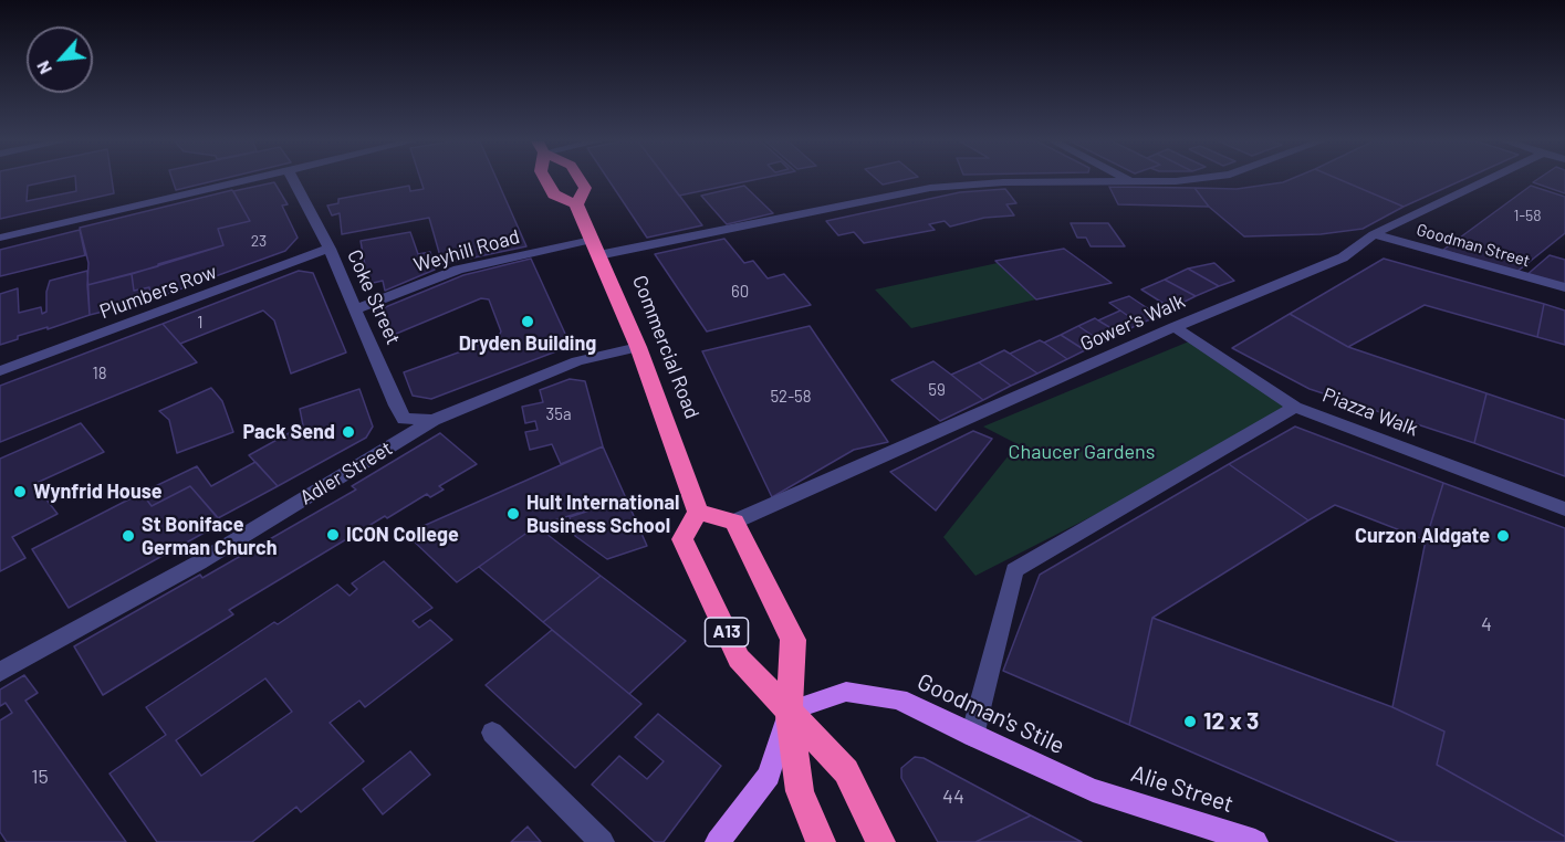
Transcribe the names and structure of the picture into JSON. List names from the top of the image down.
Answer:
{
  "streets": {
    "highway": ["Commercial Road", "A13"],
    "main road": ["Goodman's Stile", "Alie Street"],
    "street": [
      "Goodman Street",
      "Weyhill Road",
      "Plumbers Row",
      "Coke Street",
      "Gower's Walk",
      "Piazza Walk",
      "Adler Street"
    ]
  },
  "crossings": [
    ["Goodman Street", "Gower's Walk"],
    ["Weyhill Road", "Coke Street"],
    ["Weyhill Road", "Commercial Road"],
    ["Plumbers Row", "Coke Street"],
    ["Coke Street", "Adler Street"],
    ["Gower's Walk", "Piazza Walk"],
    ["Commercial Road", "Adler Street"],
    ["Commercial Road", "A13"],
    ["A13", "Goodman's Stile"],
    ["Goodman's Stile", "Alie Street"]
  ],
  "parks": ["Chaucer Gardens"],
  "places": [
    "Dryden Building",
    "Pack Send",
    "Wynfrid House",
    "Hult International Business School",
    "ICON College",
    "St Boniface German Church",
    "Curzon Aldgate",
    "12 x 3"
  ],
  "house_numbers": [
    "1-58",
    "23",
    "60",
    "1",
    "18",
    "59",
    "52-58",
    "35a",
    "4",
    "15",
    "44"
  ],
  "north": "bottom left"
}
